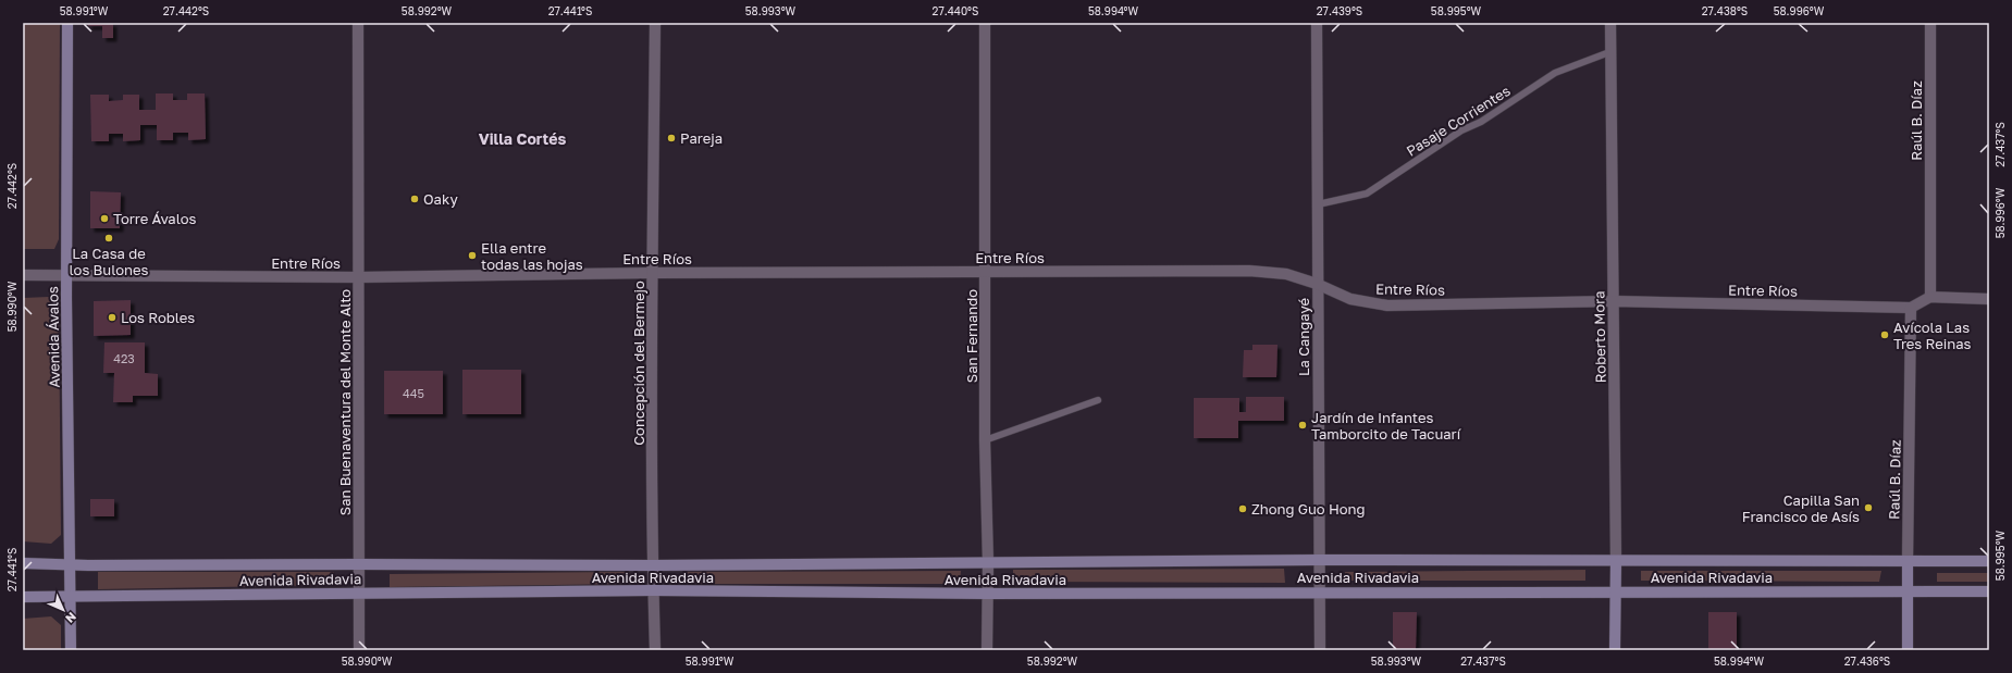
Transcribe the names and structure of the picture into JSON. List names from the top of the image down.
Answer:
{
  "streets": {
    "street": [
      "Raúl B. Díaz",
      "Entre Ríos",
      "San Fernando",
      "Avenida Ávalos",
      "La Cangayé",
      "Roberto Mora",
      "Concepción del Bermejo",
      "San Buenaventura del Monte Alto",
      "Avenida Rivadavia"
    ],
    "lane": ["Pasaje Corrientes"]
  },
  "crossings": [
    ["Pasaje Corrientes", "La Cangayé"],
    ["Pasaje Corrientes", "Roberto Mora"],
    ["Raúl B. Díaz", "Entre Ríos"],
    ["Raúl B. Díaz", "Avenida Rivadavia"],
    ["Entre Ríos", "San Fernando"],
    ["Entre Ríos", "Avenida Ávalos"],
    ["Entre Ríos", "La Cangayé"],
    ["Entre Ríos", "Roberto Mora"],
    ["Entre Ríos", "Concepción del Bermejo"],
    ["Entre Ríos", "San Buenaventura del Monte Alto"],
    ["San Fernando", "Avenida Rivadavia"],
    ["Avenida Ávalos", "Avenida Rivadavia"],
    ["La Cangayé", "Avenida Rivadavia"],
    ["Roberto Mora", "Avenida Rivadavia"],
    ["Concepción del Bermejo", "Avenida Rivadavia"],
    ["San Buenaventura del Monte Alto", "Avenida Rivadavia"]
  ],
  "districts": ["Villa Cortés"],
  "places": [
    "Pareja",
    "Oaky",
    "Torre Ávalos",
    "La Casa de los Bulones",
    "Ella entre todas las hojas",
    "Los Robles",
    "Avícola Las Tres Reinas",
    "Jardín de Infantes Tamborcito de Tacuarí",
    "Capilla San Francisco de Asís",
    "Zhong Guo Hong"
  ],
  "house_numbers": ["423", "445"],
  "north": "bottom right",
  "coordinates": [
    "58.991°W",
    "27.442°S",
    "58.992°W",
    "27.441°S",
    "58.993°W",
    "27.440°S",
    "58.994°W",
    "27.439°S",
    "58.995°W",
    "27.438°S",
    "58.996°W",
    "27.437°S",
    "58.990°W",
    "27.436°S"
  ]
}
